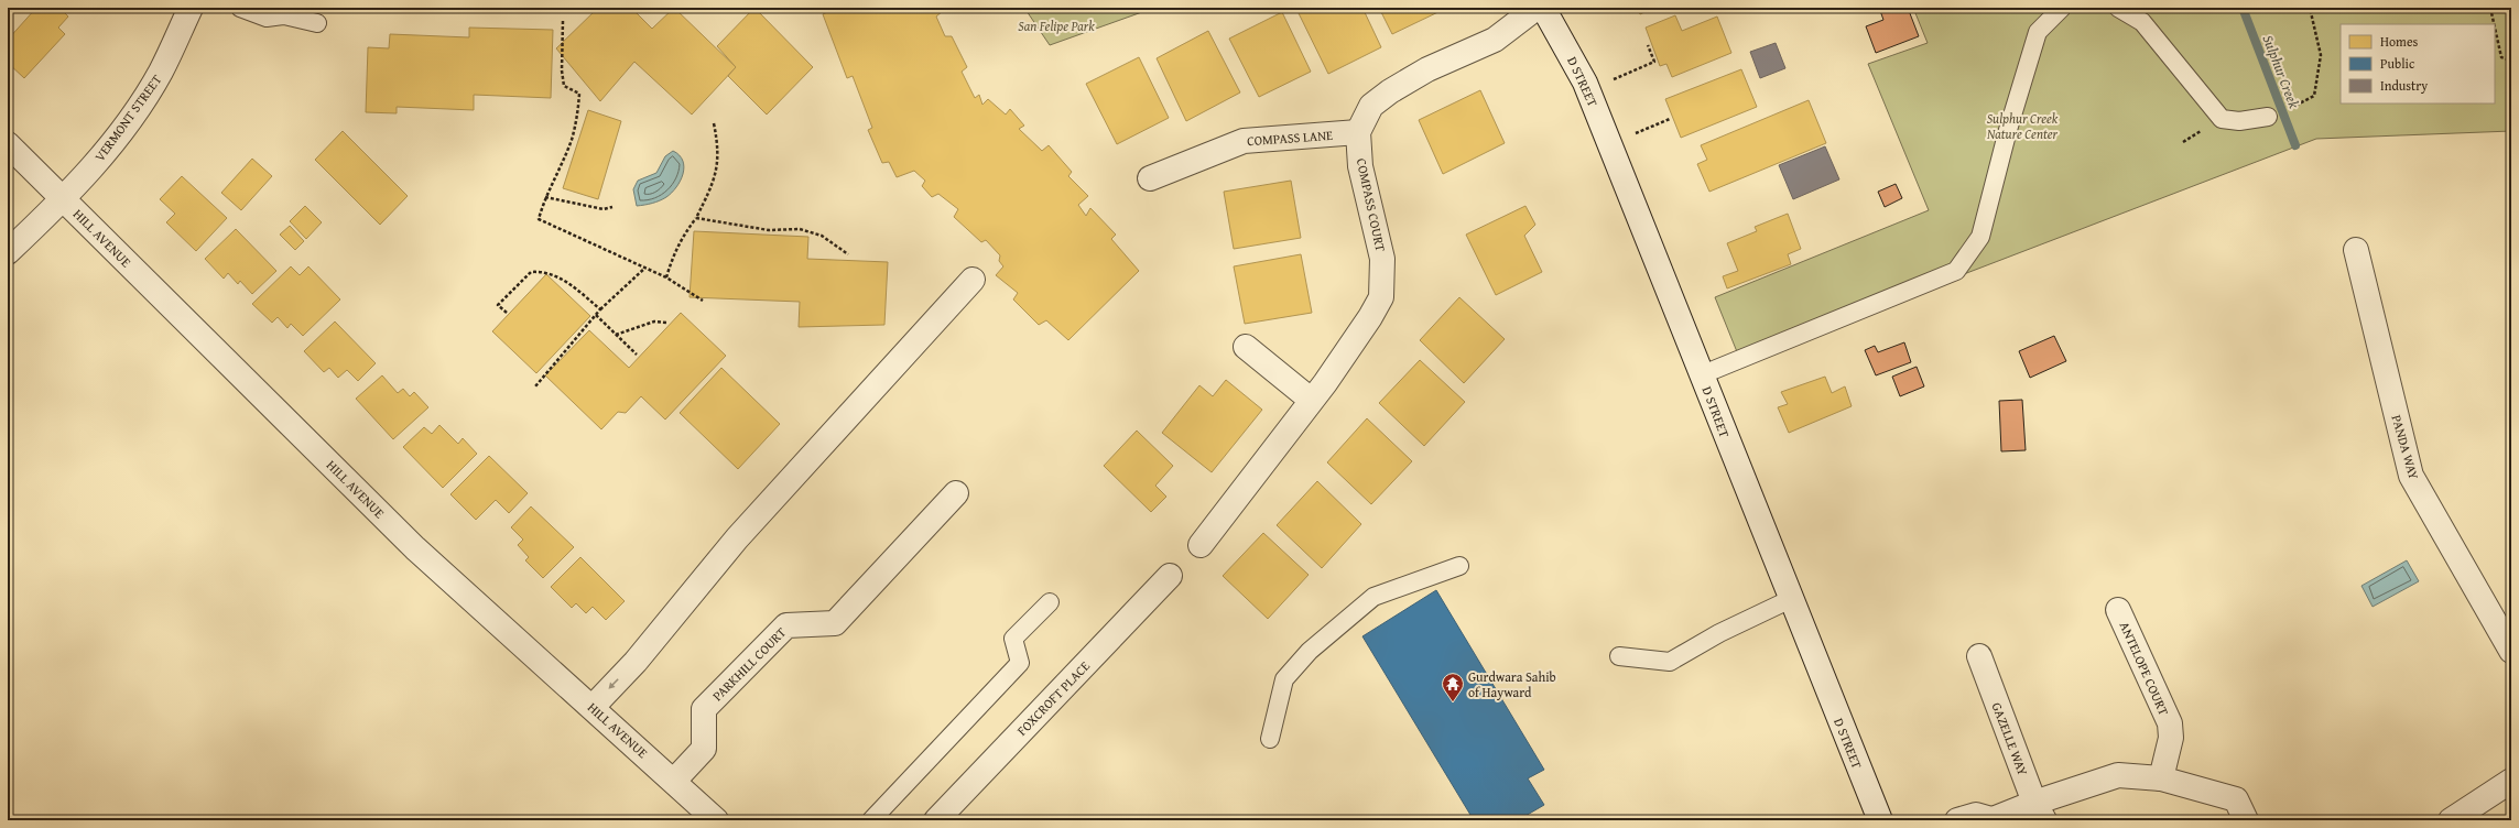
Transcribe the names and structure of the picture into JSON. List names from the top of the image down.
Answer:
{
  "streets": {
    "street": [
      "D STREET",
      "VERMONT STREET",
      "COMPASS LANE",
      "COMPASS COURT",
      "HILL AVENUE",
      "PANDA WAY",
      "PARKHILL COURT",
      "ANTELOPE COURT",
      "FOXCROFT PLACE",
      "GAZELLE WAY"
    ]
  },
  "crossings": [
    ["VERMONT STREET", "HILL AVENUE"],
    ["COMPASS LANE", "COMPASS COURT"],
    ["HILL AVENUE", "PARKHILL COURT"]
  ],
  "water": ["Sulphur Creek"],
  "parks": ["San Felipe Park", "Sulphur Creek Nature Center"],
  "places": {
    "temple": ["Gurdwara Sahib of Hayward"]
  },
  "legend": ["Homes", "Public", "Industry"]
}
